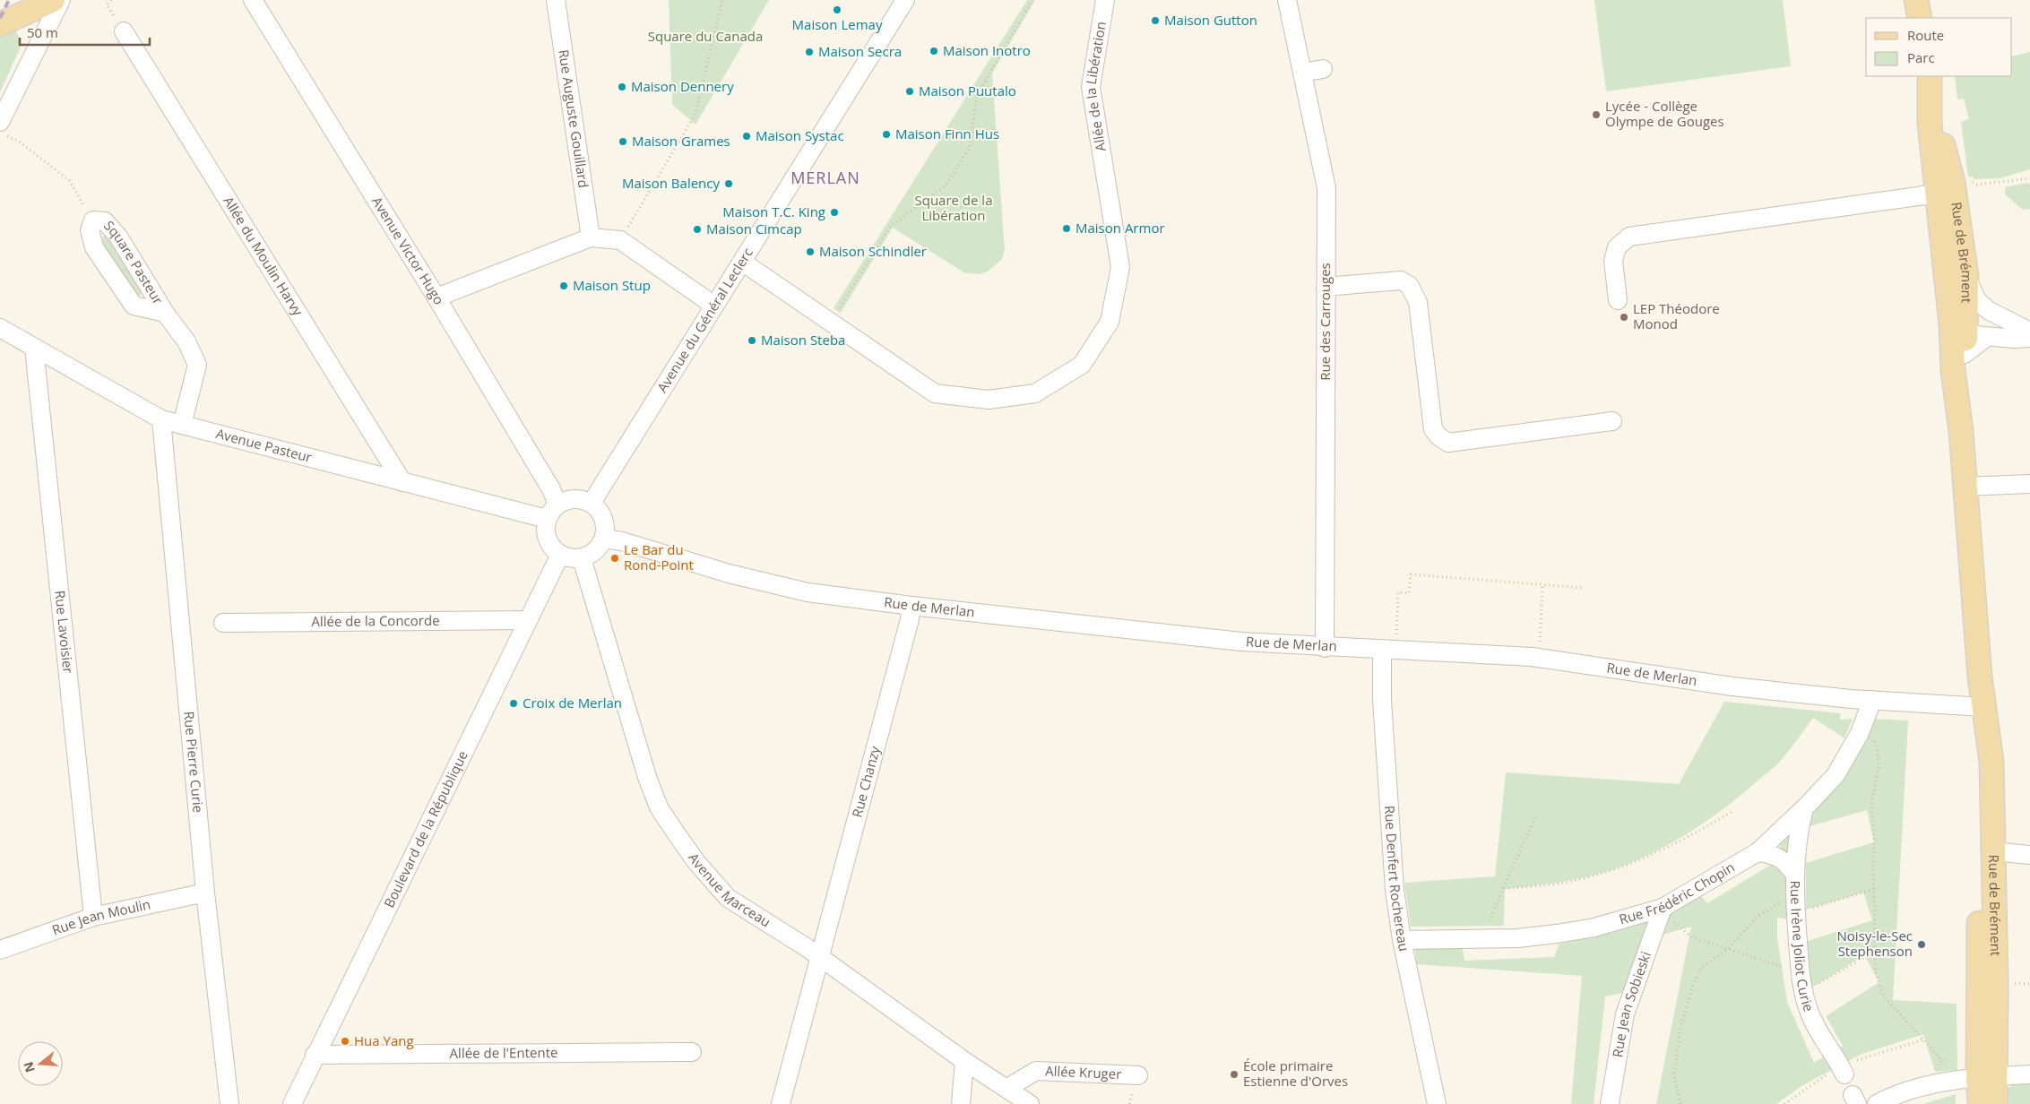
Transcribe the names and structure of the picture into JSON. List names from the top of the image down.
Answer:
{
  "streets": {
    "main road": ["Rue de Brément"],
    "street": [
      "Allée de la Libération",
      "Rue Auguste Gouillard",
      "Avenue Victor Hugo",
      "Allée du Moulin Harvy",
      "Square Pasteur",
      "Avenue du Général Leclerc",
      "Rue des Carrouges",
      "Avenue Pasteur",
      "Rue de Merlan",
      "Allée de la Concorde",
      "Rue Lavoisier",
      "Rue Pierre Curie",
      "Rue Chanzy",
      "Boulevard de la République",
      "Rue Denfert Rochereau",
      "Avenue Marceau",
      "Rue Frédéric Chopin",
      "Rue Jean Moulin",
      "Rue Irène Joliot Curie",
      "Rue Jean Sobieski",
      "Allée de l'Entente",
      "Allée Kruger"
    ]
  },
  "crossings": [
    ["Allée de la Libération", "Avenue du Général Leclerc"],
    ["Avenue Victor Hugo", "Avenue du Général Leclerc"],
    ["Avenue Victor Hugo", "Avenue Pasteur"],
    ["Avenue Victor Hugo", "Rue de Merlan"],
    ["Avenue Victor Hugo", "Boulevard de la République"],
    ["Avenue Victor Hugo", "Avenue Marceau"],
    ["Rue de Brément", "Rue de Merlan"],
    ["Allée du Moulin Harvy", "Avenue Pasteur"],
    ["Square Pasteur", "Avenue Pasteur"],
    ["Avenue du Général Leclerc", "Avenue Pasteur"],
    ["Avenue du Général Leclerc", "Rue de Merlan"],
    ["Avenue du Général Leclerc", "Boulevard de la République"],
    ["Avenue du Général Leclerc", "Avenue Marceau"],
    ["Rue des Carrouges", "Rue de Merlan"],
    ["Avenue Pasteur", "Rue de Merlan"],
    ["Avenue Pasteur", "Rue Lavoisier"],
    ["Avenue Pasteur", "Rue Pierre Curie"],
    ["Avenue Pasteur", "Boulevard de la République"],
    ["Avenue Pasteur", "Avenue Marceau"],
    ["Rue de Merlan", "Rue Chanzy"],
    ["Rue de Merlan", "Boulevard de la République"],
    ["Rue de Merlan", "Rue Denfert Rochereau"],
    ["Rue de Merlan", "Avenue Marceau"],
    ["Rue de Merlan", "Rue Frédéric Chopin"],
    ["Allée de la Concorde", "Boulevard de la République"],
    ["Rue Lavoisier", "Rue Jean Moulin"],
    ["Rue Pierre Curie", "Rue Jean Moulin"],
    ["Rue Chanzy", "Avenue Marceau"],
    ["Boulevard de la République", "Avenue Marceau"],
    ["Boulevard de la République", "Allée de l'Entente"],
    ["Rue Denfert Rochereau", "Rue Frédéric Chopin"],
    ["Avenue Marceau", "Allée Kruger"],
    ["Rue Frédéric Chopin", "Rue Irène Joliot Curie"],
    ["Rue Frédéric Chopin", "Rue Jean Sobieski"]
  ],
  "districts": ["MERLAN"],
  "parks": ["Square du Canada", "Square de la Libération"],
  "places": [
    "Maison Lemay",
    "Maison Gutton",
    "Maison Inotro",
    "Maison Secra",
    "Maison Dennery",
    "Maison Puutalo",
    "Lycée - Collège Olympe de Gouges",
    "Maison Finn Hus",
    "Maison Systac",
    "Maison Grames",
    "Maison Balency",
    "Maison T.C. King",
    "Maison Armor",
    "Maison Cimcap",
    "Maison Schindler",
    "Maison Stup",
    "LEP Théodore Monod",
    "Maison Steba",
    "Le Bar du Rond-Point",
    "Croix de Merlan",
    "Noisy-le-Sec Stephenson",
    "Hua Yang",
    "École primaire Estienne d'Orves"
  ],
  "legend": ["Route", "Parc"],
  "scale_bar": "50 m",
  "north": "left"
}
